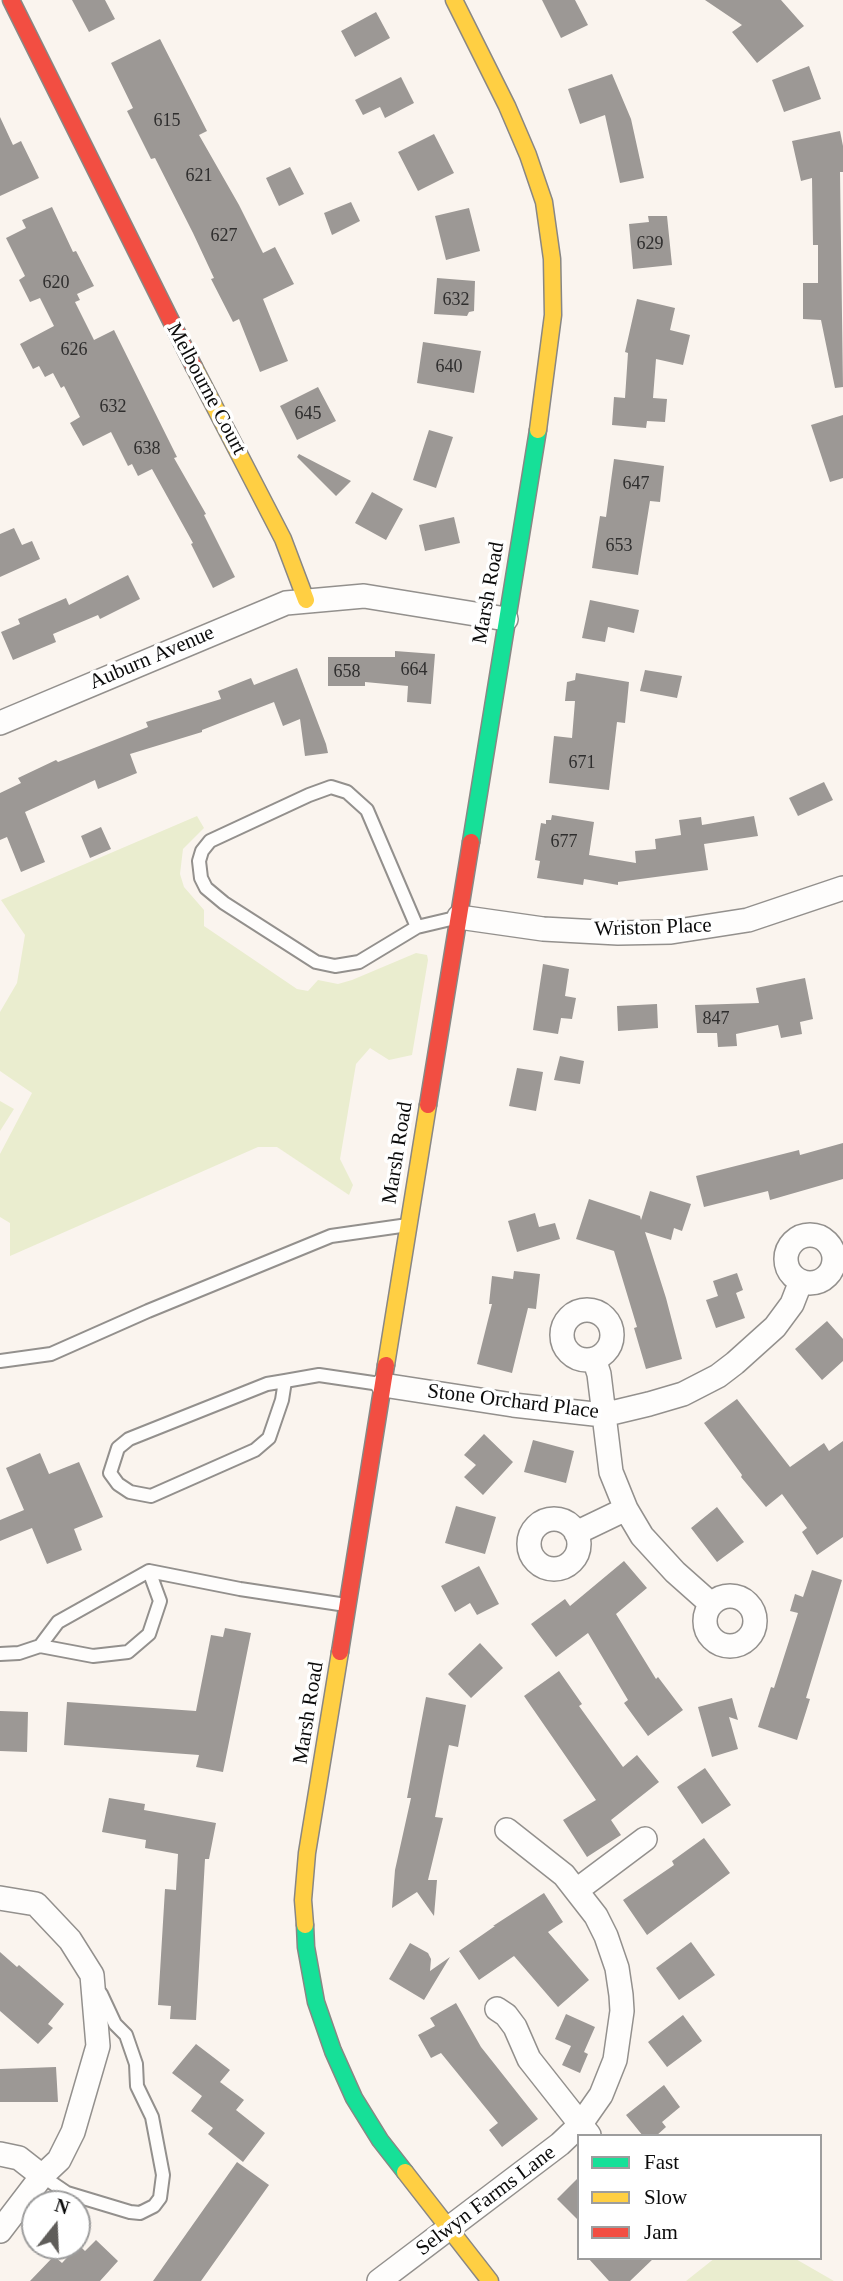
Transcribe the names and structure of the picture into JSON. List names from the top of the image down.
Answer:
{
  "streets": {
    "street": [
      "Melbourne Court",
      "Marsh Road",
      "Auburn Avenue",
      "Wriston Place",
      "Stone Orchard Place",
      "Selwyn Farms Lane"
    ]
  },
  "crossings": [
    ["Melbourne Court", "Auburn Avenue"],
    ["Marsh Road", "Wriston Place"],
    ["Marsh Road", "Stone Orchard Place"],
    ["Marsh Road", "Selwyn Farms Lane"]
  ],
  "house_numbers": [
    "615",
    "621",
    "627",
    "629",
    "620",
    "632",
    "626",
    "640",
    "632",
    "645",
    "638",
    "647",
    "653",
    "664",
    "658",
    "671",
    "677",
    "847"
  ],
  "legend": ["Fast", "Slow", "Jam"],
  "north": "top"
}
